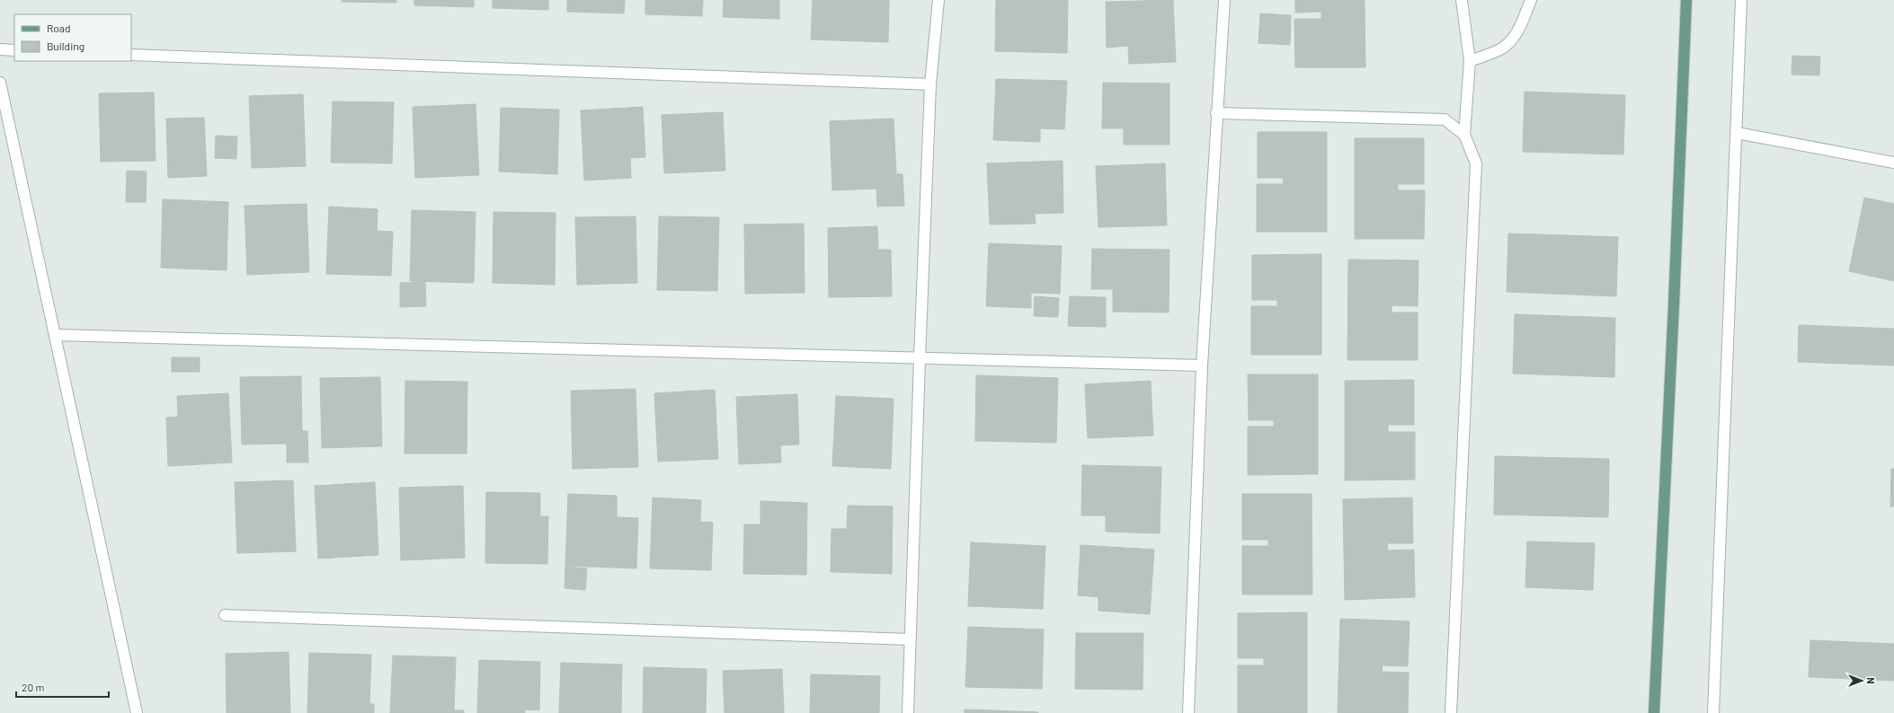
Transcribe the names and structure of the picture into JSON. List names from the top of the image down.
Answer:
{
  "legend": ["Road", "Building"],
  "scale_bar": "20 m",
  "north": "right"
}
